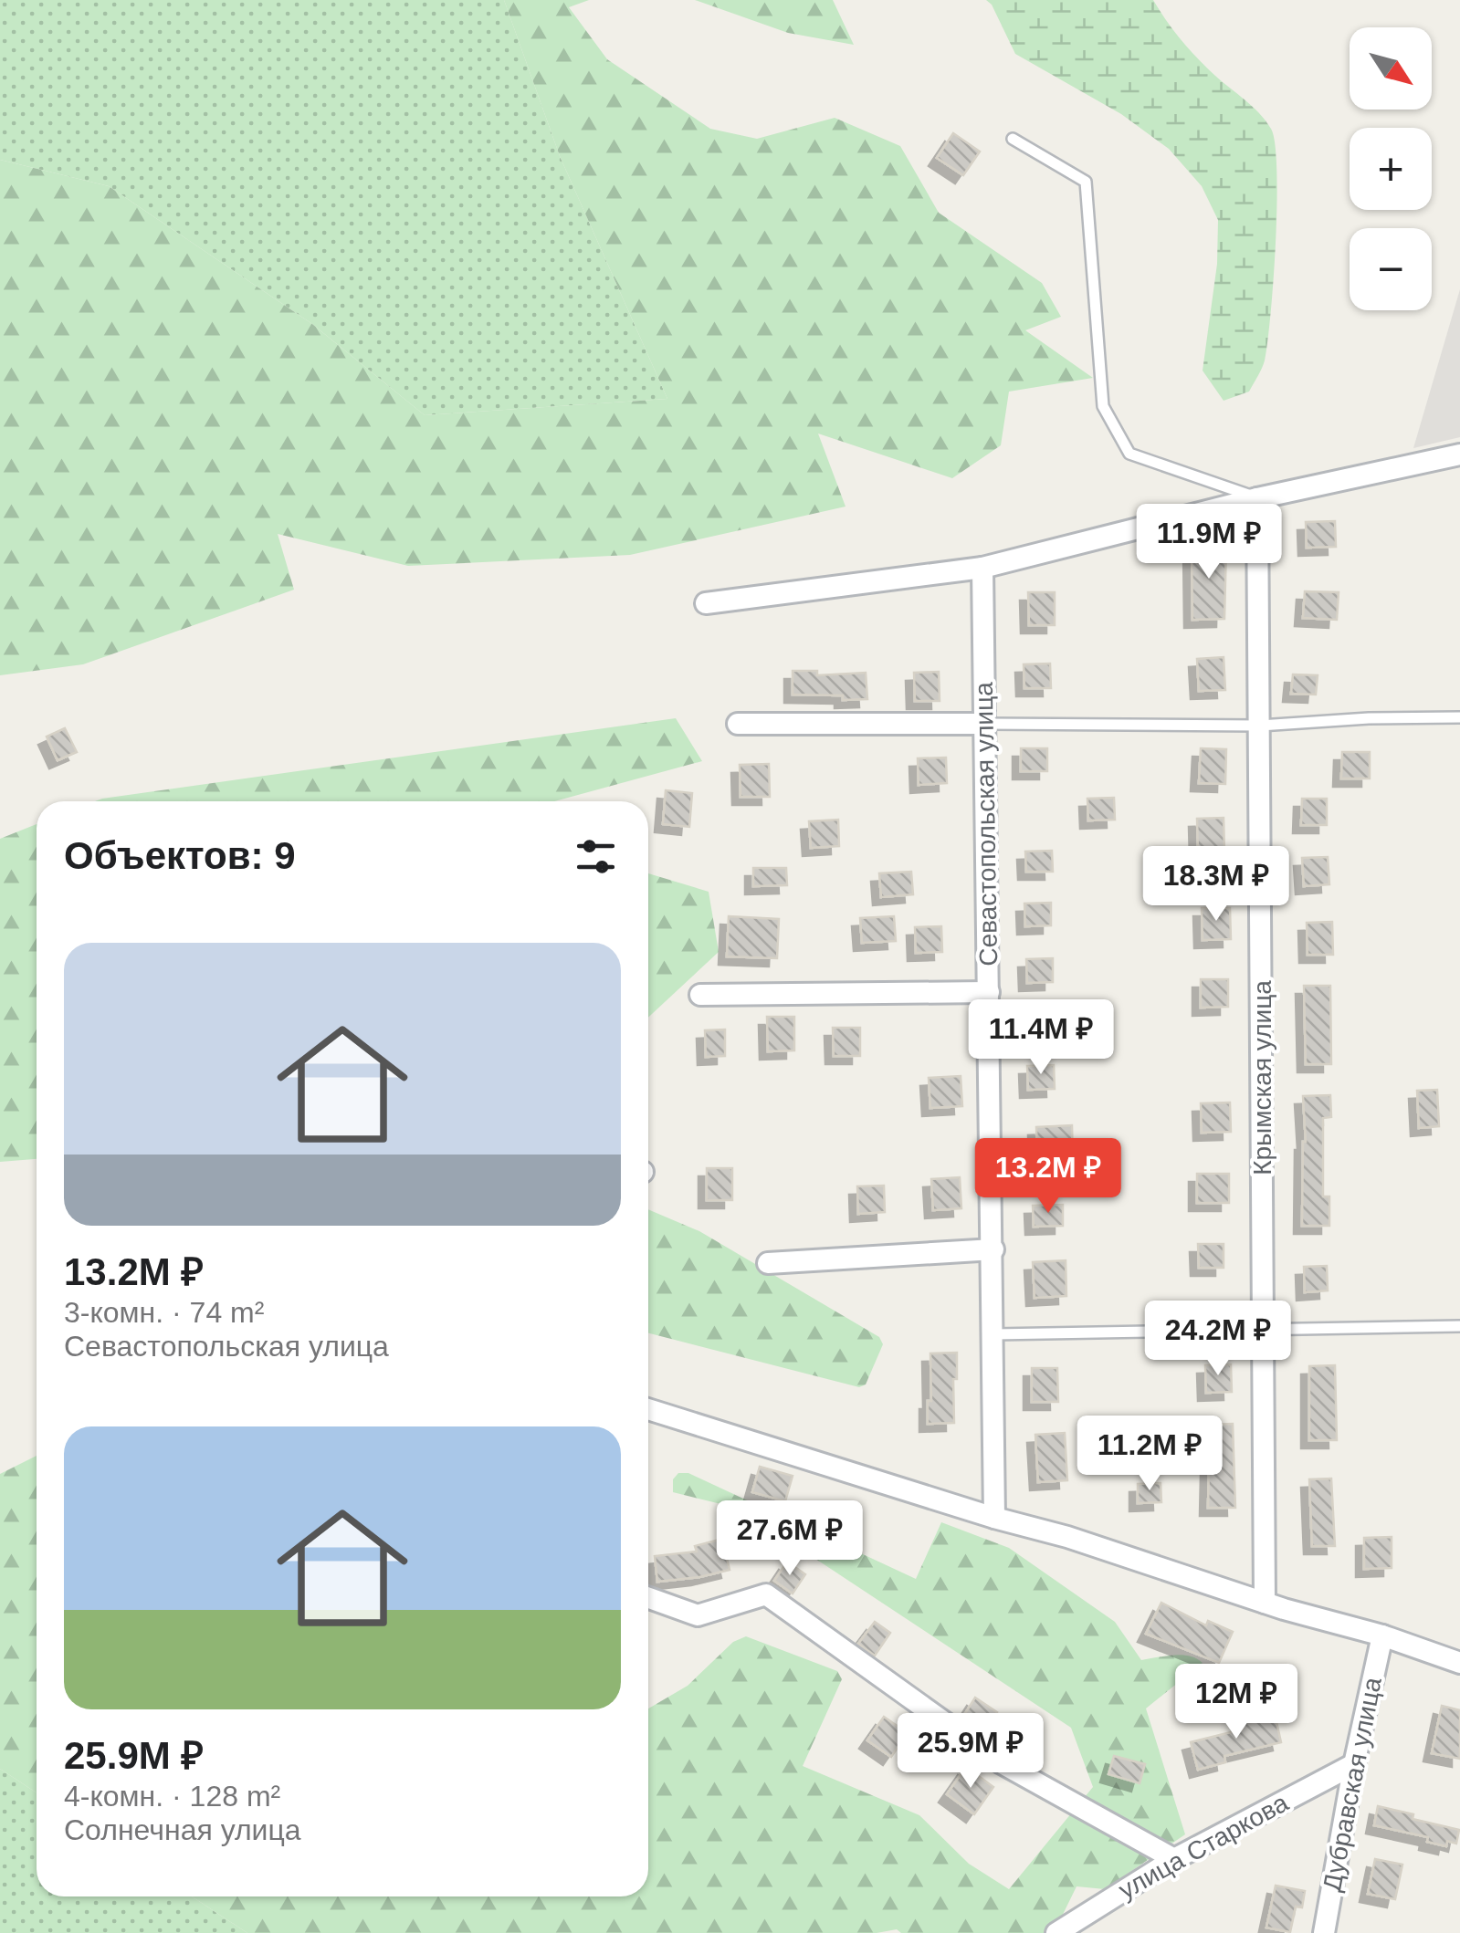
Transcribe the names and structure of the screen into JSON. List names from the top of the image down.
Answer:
{
  "streets": {
    "street": [
      "Севастопольская улица",
      "Крымская улица",
      "Дубравская улица",
      "улица Старкова"
    ]
  },
  "crossings": [
    ["Дубравская улица", "улица Старкова"]
  ],
  "north": "bottom right",
  "page": {
    "map_buttons": ["+", "−"],
    "price": [
      "11.9M ₽",
      "18.3M ₽",
      "11.4M ₽",
      "13.2M ₽",
      "24.2M ₽",
      "11.2M ₽",
      "27.6M ₽",
      "12M ₽",
      "25.9M ₽"
    ],
    "heading": "Объектов: 9",
    "list": [
      {
        "name": "13.2M ₽",
        "note": "3-комн. · 74 m² · Севастопольская улица"
      },
      {
        "name": "25.9M ₽",
        "note": "4-комн. · 128 m² · Солнечная улица"
      }
    ]
  }
}
